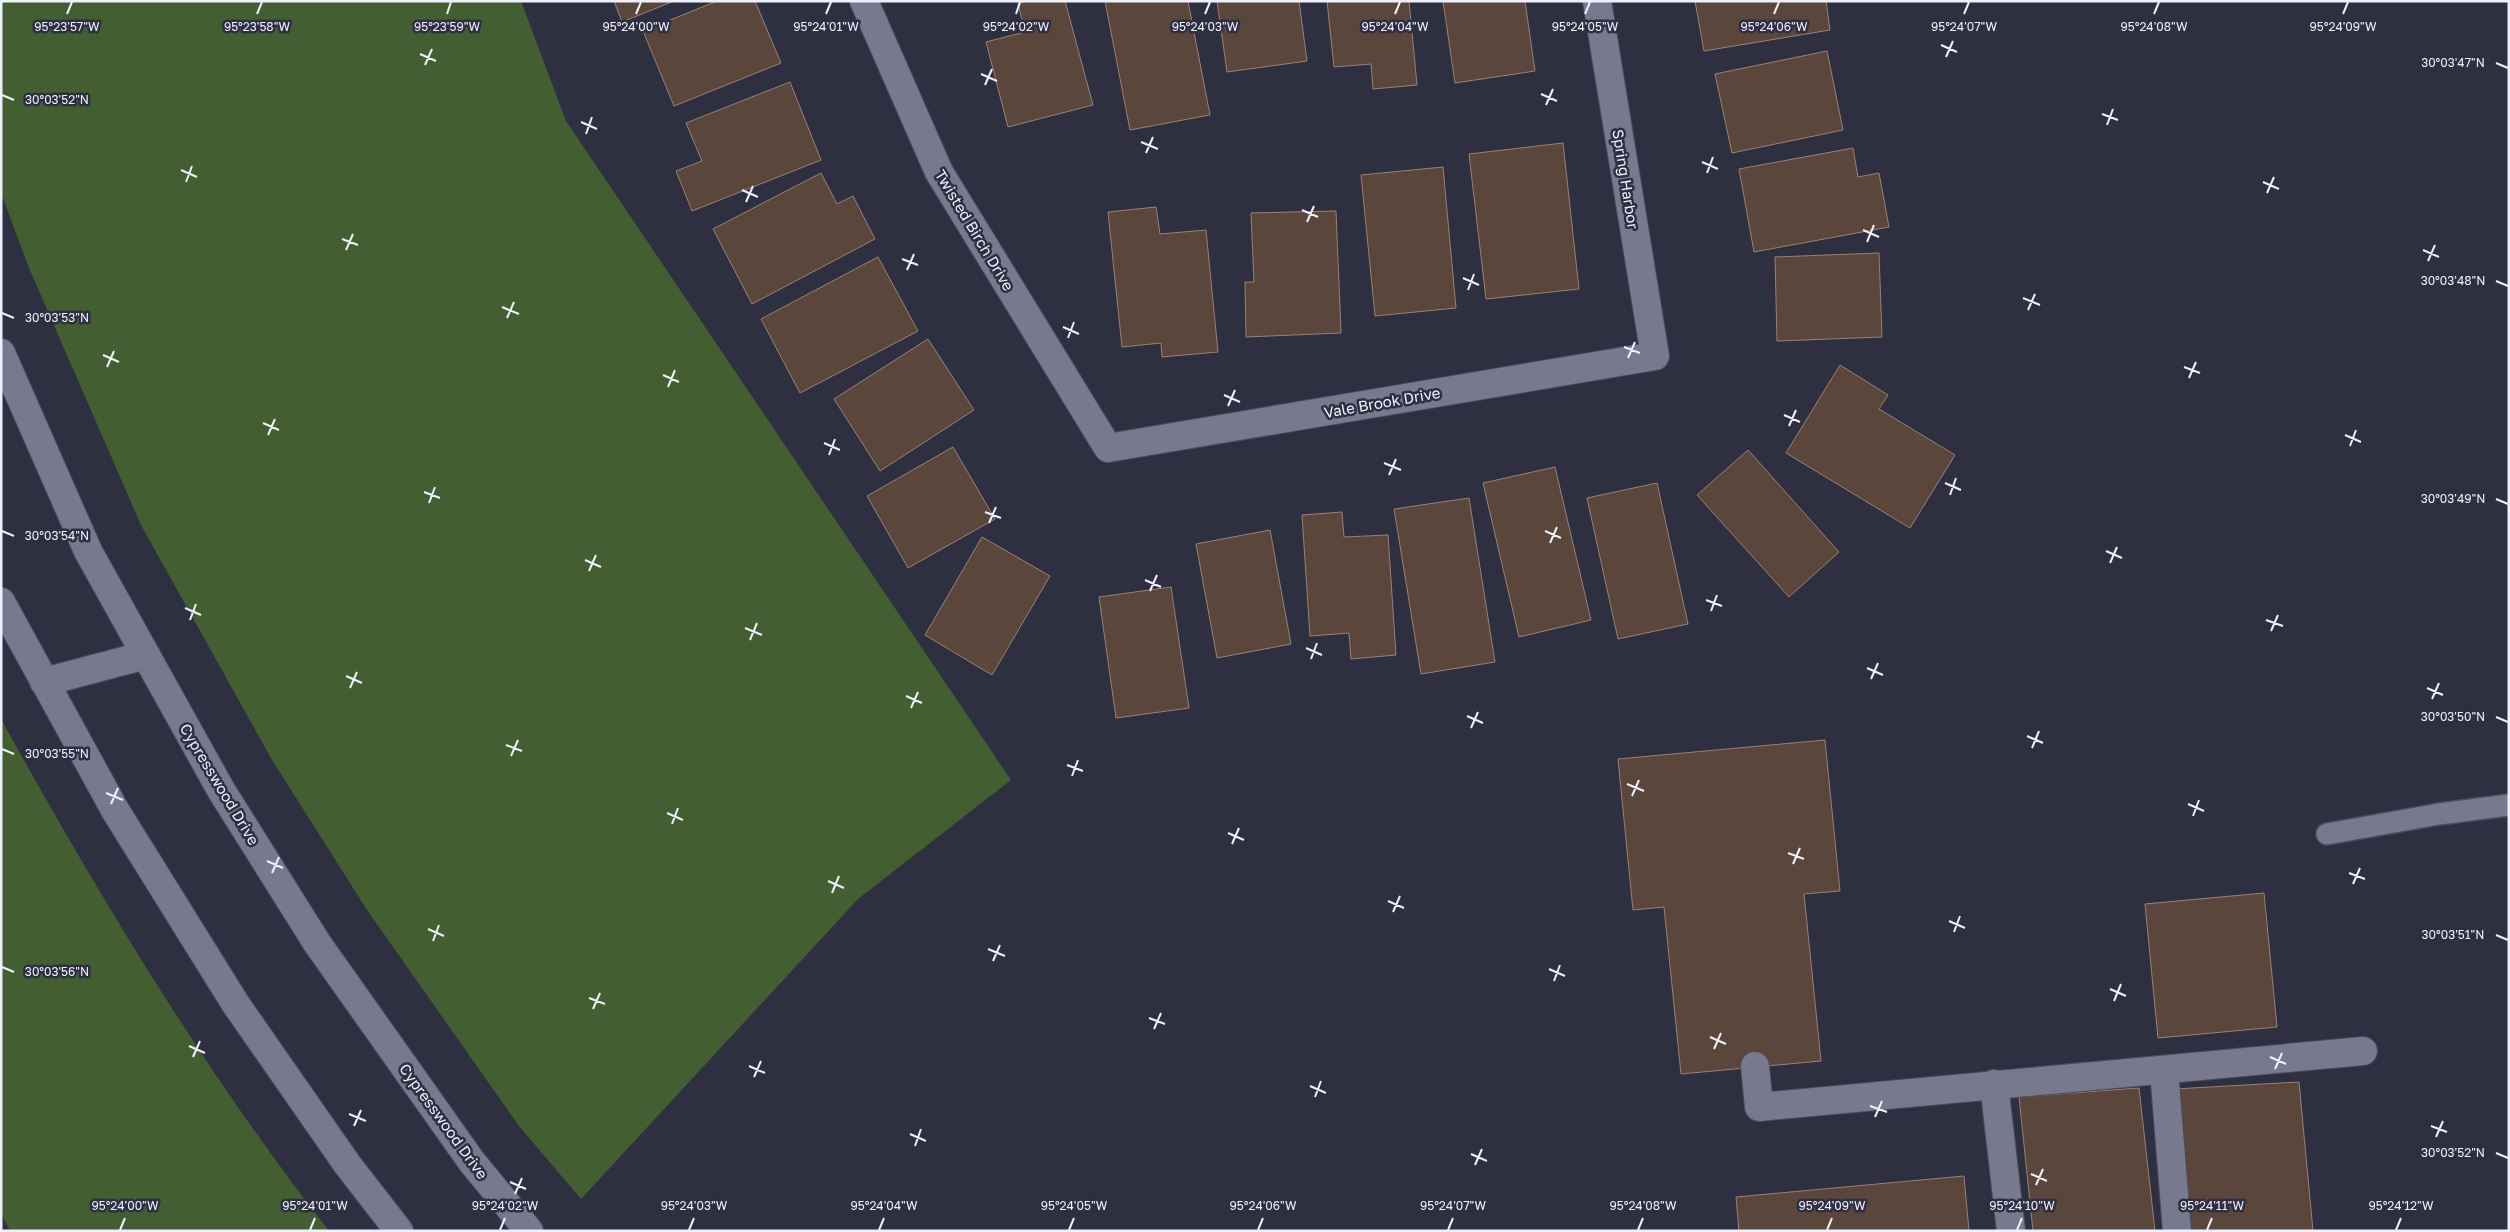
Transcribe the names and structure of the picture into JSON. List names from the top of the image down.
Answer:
{
  "streets": {
    "street": [
      "Spring Harbor",
      "Twisted Birch Drive",
      "Vale Brook Drive",
      "Cypresswood Drive"
    ]
  },
  "crossings": [
    ["Spring Harbor", "Vale Brook Drive"],
    ["Twisted Birch Drive", "Vale Brook Drive"]
  ],
  "coordinates": [
    "95°23'59\"W",
    "95°23'57\"W",
    "95°23'58\"W",
    "95°24'00\"W",
    "95°24'01\"W",
    "95°24'02\"W",
    "95°24'03\"W",
    "95°24'04\"W",
    "95°24'05\"W",
    "95°24'06\"W",
    "95°24'07\"W",
    "95°24'08\"W",
    "95°24'09\"W",
    "30°03'47\"N",
    "30°03'52\"N",
    "30°03'48\"N",
    "30°03'53\"N",
    "30°03'49\"N",
    "30°03'54\"N",
    "30°03'50\"N",
    "30°03'55\"N",
    "30°03'51\"N",
    "30°03'56\"N",
    "95°24'10\"W",
    "95°24'11\"W",
    "95°24'12\"W"
  ]
}
